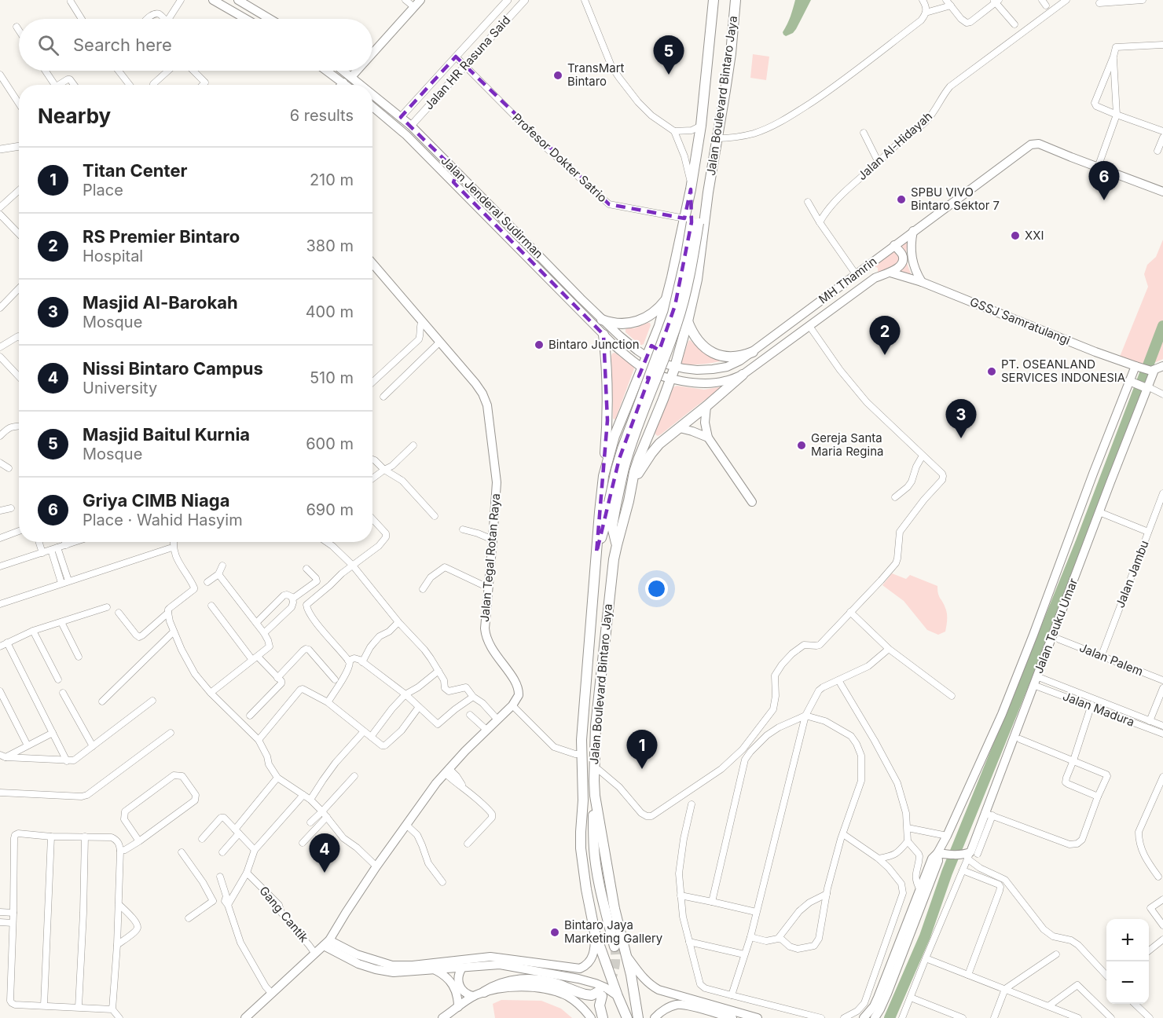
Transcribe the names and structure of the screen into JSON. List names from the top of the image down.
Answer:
{
  "streets": {
    "main road": [
      "Jalan Boulevard Bintaro Jaya",
      "Jalan Jenderal Sudirman",
      "MH Thamrin",
      "GSSJ Samratulangi",
      "Jalan Tegal Rotan Raya",
      "Jalan Teuku Umar"
    ],
    "street": [
      "Jalan HR Rasuna Said",
      "Jalan Al-Hidayah",
      "Profesor Dokter Satrio",
      "Jalan Jambu",
      "Jalan Palem",
      "Jalan Madura",
      "Gang Cantik"
    ]
  },
  "crossings": [
    ["Jalan HR Rasuna Said", "Profesor Dokter Satrio"],
    ["Jalan HR Rasuna Said", "Jalan Jenderal Sudirman"],
    ["Jalan Boulevard Bintaro Jaya", "Profesor Dokter Satrio"],
    ["Jalan Boulevard Bintaro Jaya", "Jalan Jenderal Sudirman"],
    ["Jalan Boulevard Bintaro Jaya", "MH Thamrin"],
    ["Jalan Jenderal Sudirman", "MH Thamrin"],
    ["MH Thamrin", "GSSJ Samratulangi"],
    ["GSSJ Samratulangi", "Jalan Teuku Umar"],
    ["Jalan Jambu", "Jalan Palem"],
    ["Jalan Teuku Umar", "Jalan Madura"]
  ],
  "places": [
    "TransMart Bintaro",
    "SPBU VIVO Bintaro Sektor 7",
    "XXI",
    "Bintaro Junction",
    "PT. OSEANLAND SERVICES INDONESIA",
    "Gereja Santa Maria Regina",
    "Bintaro Jaya Marketing Gallery"
  ],
  "page": {
    "search": "Search here",
    "pins": [
      "5",
      "6",
      "2",
      "3",
      "1",
      "4"
    ],
    "heading": ["Nearby", "6 results"],
    "list": [
      {
        "mark": "1",
        "name": "Titan Center",
        "note": "Place",
        "value": "210 m"
      },
      {
        "mark": "2",
        "name": "RS Premier Bintaro",
        "note": "Hospital",
        "value": "380 m"
      },
      {
        "mark": "3",
        "name": "Masjid Al-Barokah",
        "note": "Mosque",
        "value": "400 m"
      },
      {
        "mark": "4",
        "name": "Nissi Bintaro Campus",
        "note": "University",
        "value": "510 m"
      },
      {
        "mark": "5",
        "name": "Masjid Baitul Kurnia",
        "note": "Mosque",
        "value": "600 m"
      },
      {
        "mark": "6",
        "name": "Griya CIMB Niaga",
        "note": "Place · Wahid Hasyim",
        "value": "690 m"
      }
    ],
    "map_buttons": ["+", "−"]
  }
}
